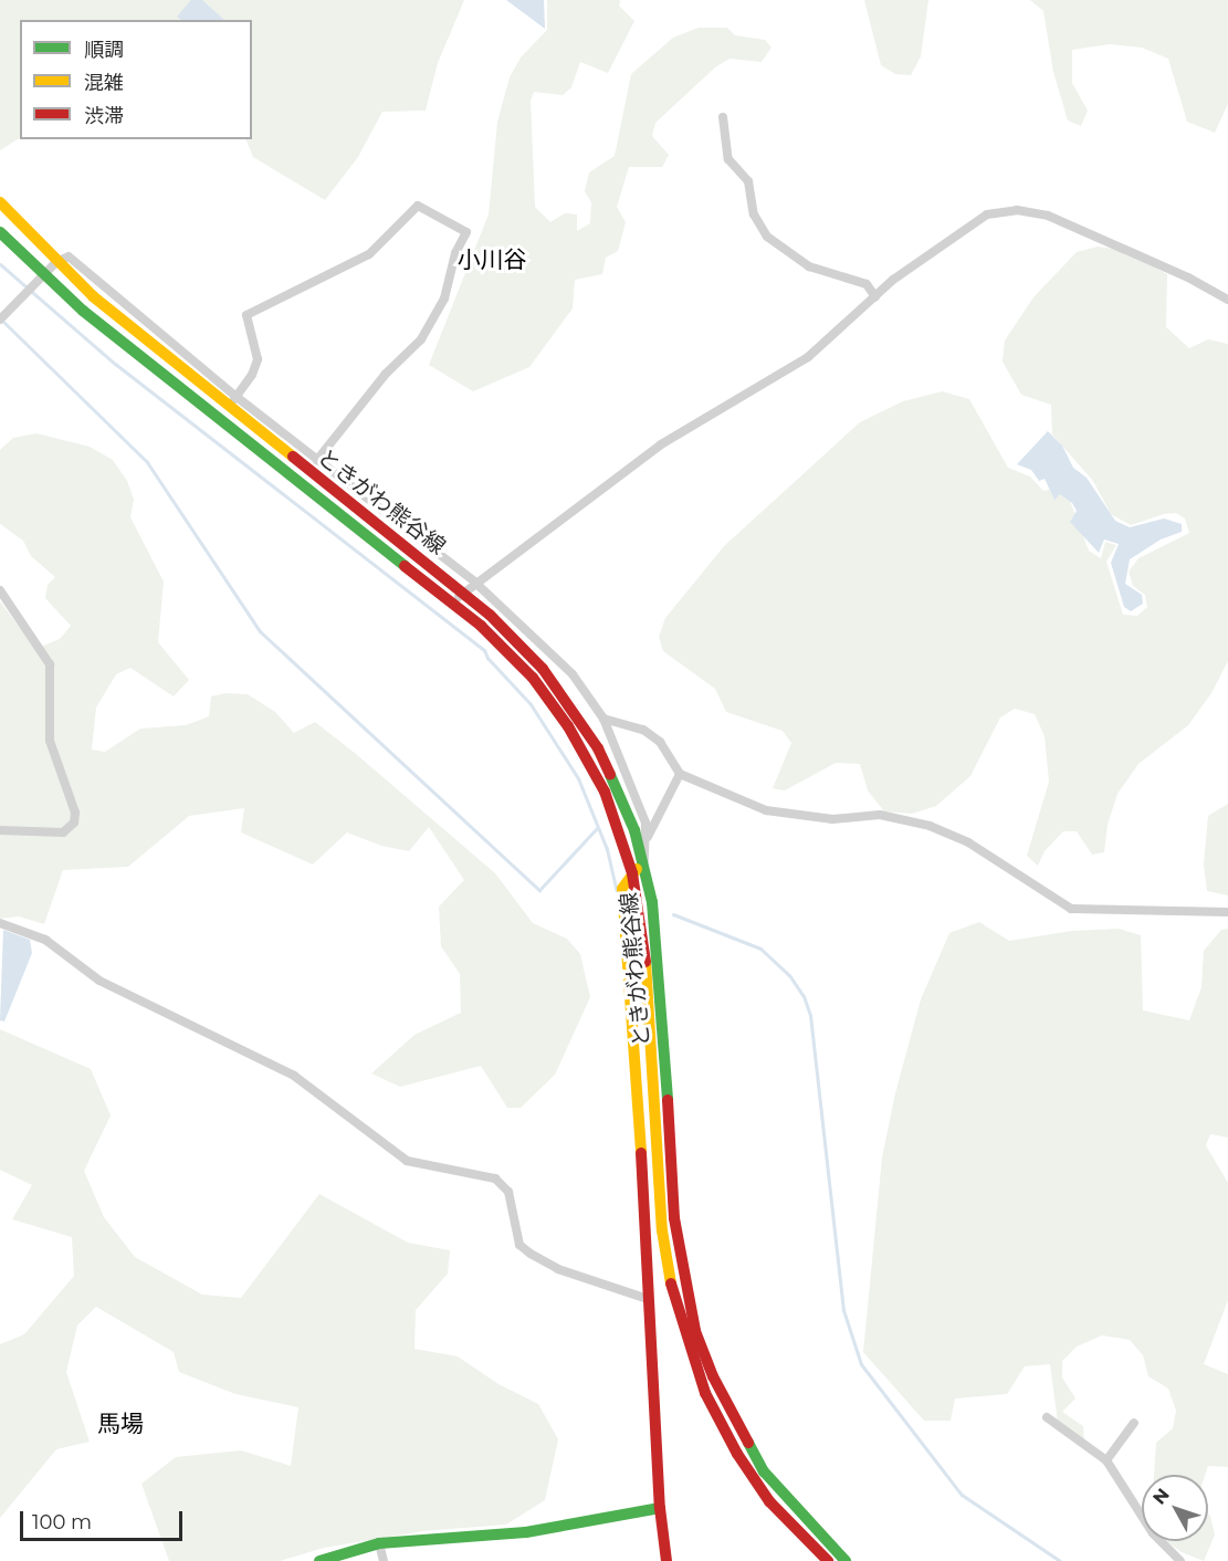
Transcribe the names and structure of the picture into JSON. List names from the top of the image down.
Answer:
{
  "streets": {
    "main road": ["ときがわ熊谷線"]
  },
  "districts": ["小川谷", "馬場"],
  "legend": ["順調", "混雑", "渋滞"],
  "scale_bar": "100 m",
  "north": "top left"
}
